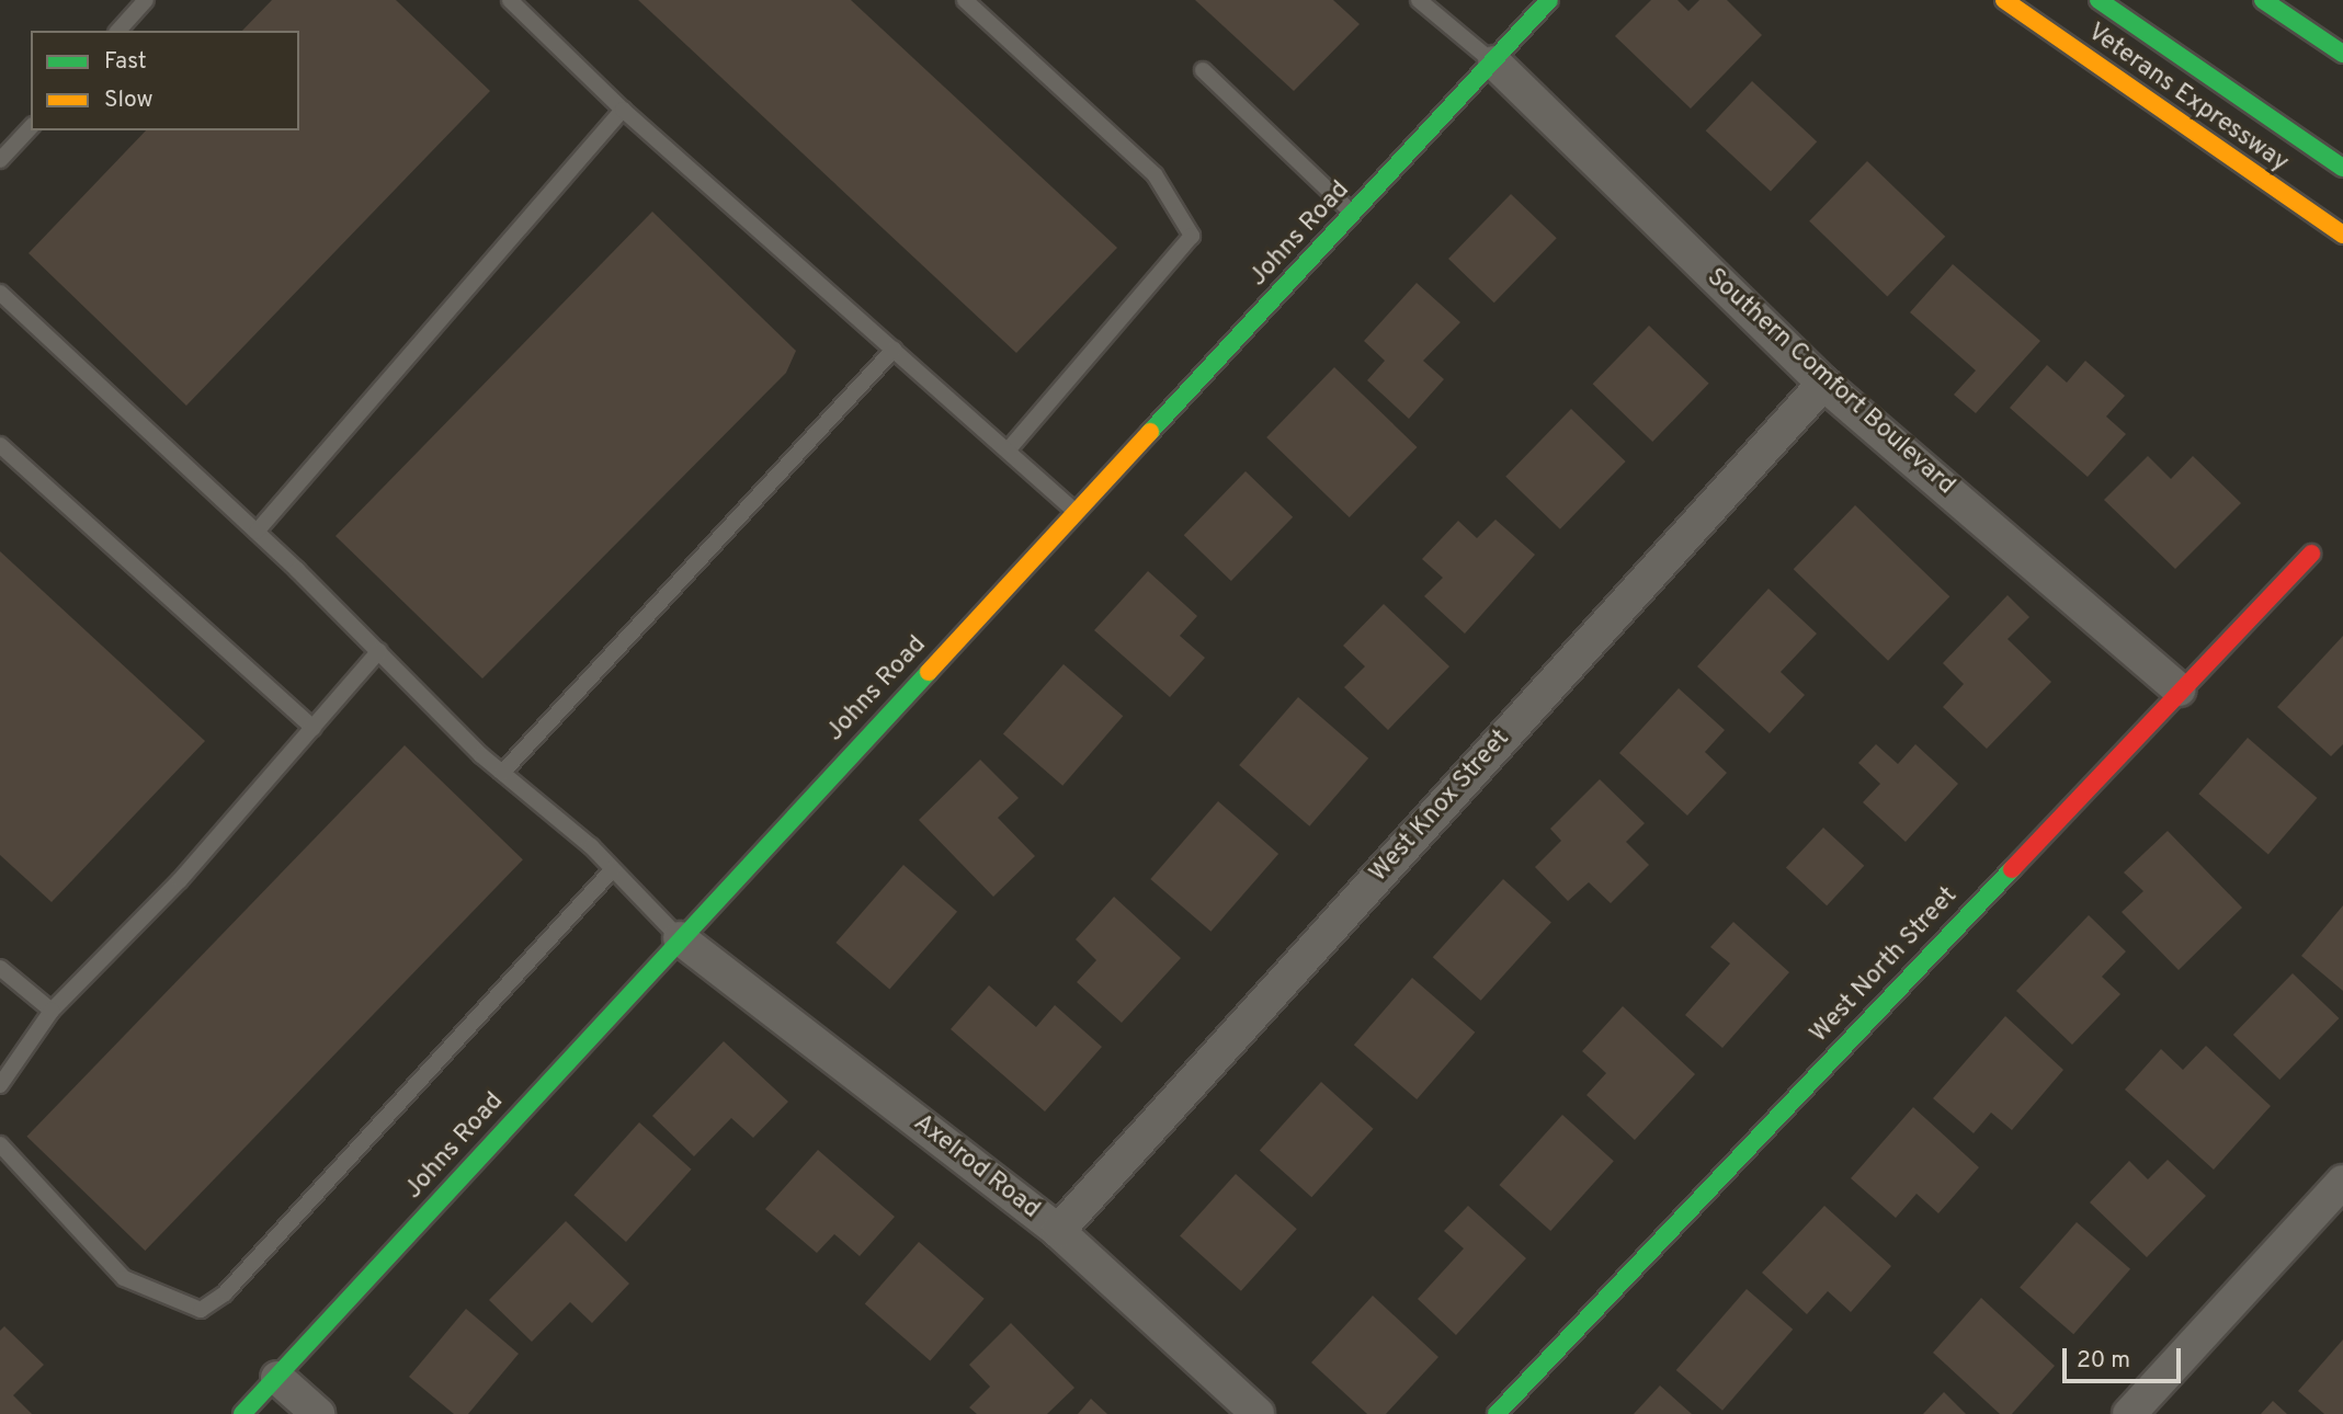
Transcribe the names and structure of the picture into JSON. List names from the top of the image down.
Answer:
{
  "streets": {
    "main road": ["Veterans Expressway", "Johns Road", "West North Street"],
    "street": ["Southern Comfort Boulevard", "West Knox Street", "Axelrod Road"]
  },
  "crossings": [
    ["Johns Road", "Southern Comfort Boulevard"],
    ["Johns Road", "Axelrod Road"],
    ["Southern Comfort Boulevard", "West Knox Street"],
    ["Southern Comfort Boulevard", "West North Street"],
    ["West Knox Street", "Axelrod Road"]
  ],
  "legend": ["Fast", "Slow"],
  "scale_bar": "20 m"
}
